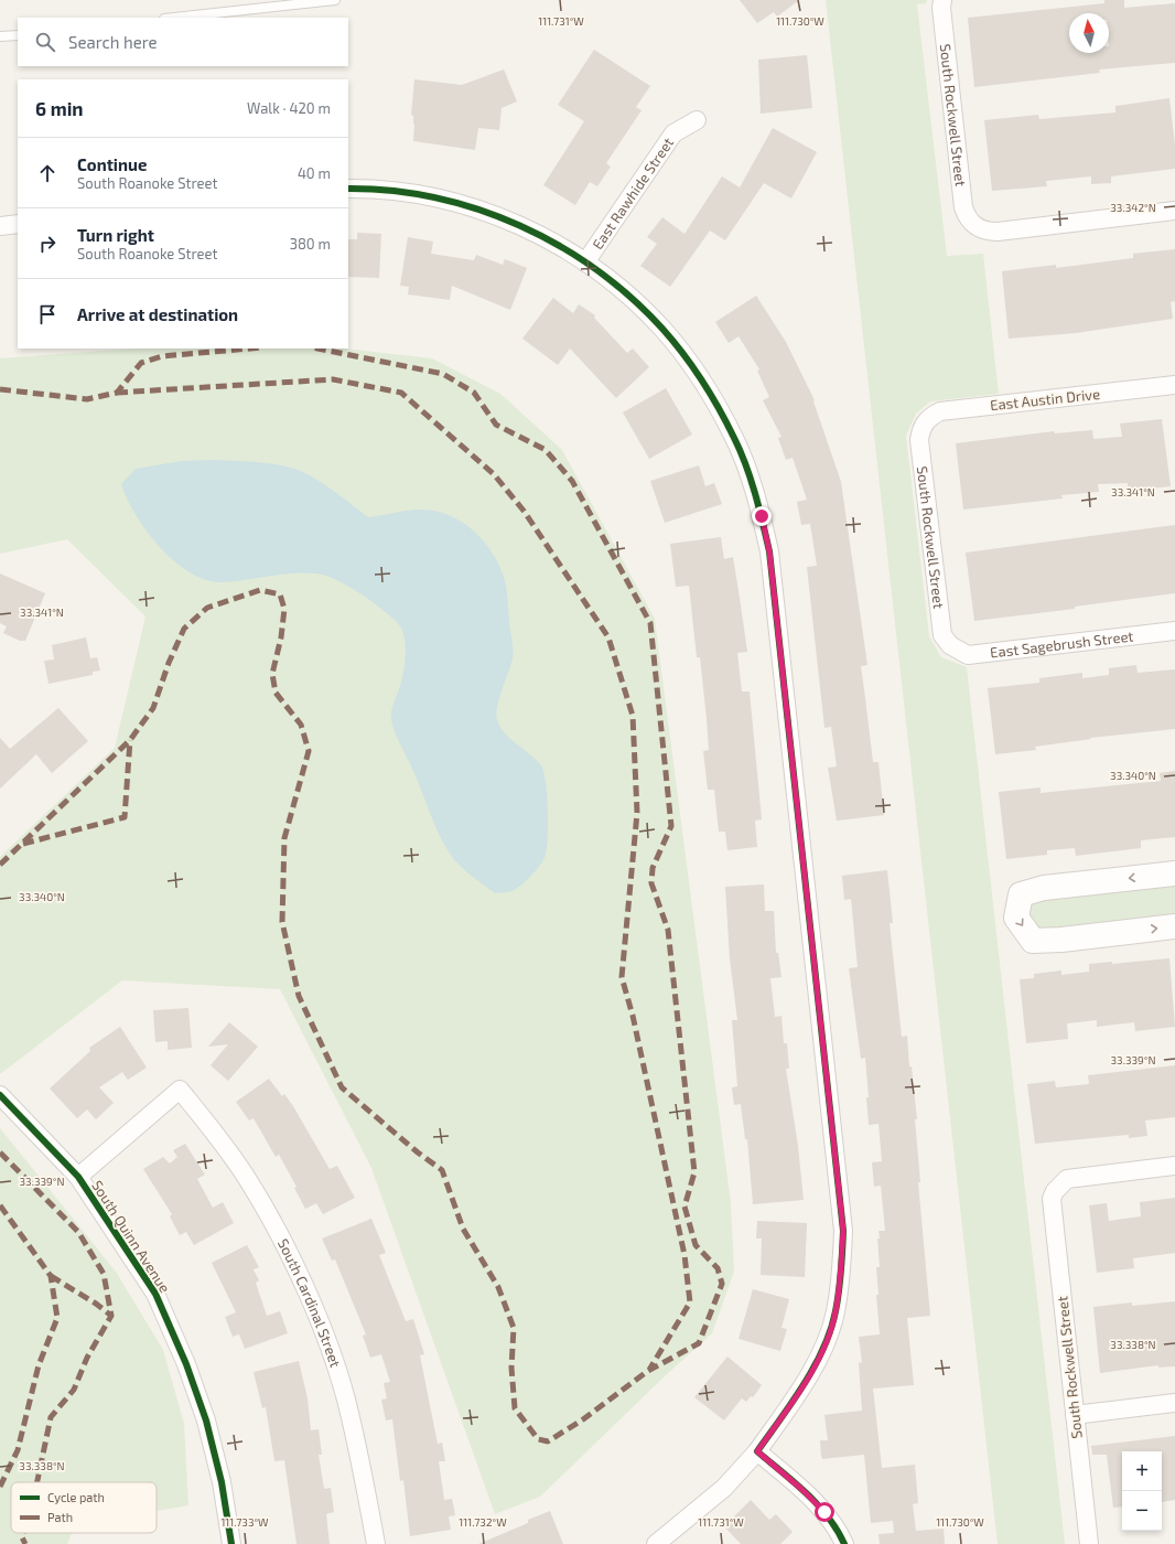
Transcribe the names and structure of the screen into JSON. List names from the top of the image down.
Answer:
{
  "streets": {
    "street": [
      "South Rockwell Street",
      "East Rawhide Street",
      "East Austin Drive",
      "East Sagebrush Street",
      "South Quinn Avenue",
      "South Cardinal Street"
    ]
  },
  "crossings": [
    ["South Rockwell Street", "East Austin Drive"],
    ["South Rockwell Street", "East Sagebrush Street"],
    ["South Quinn Avenue", "South Cardinal Street"]
  ],
  "legend": ["Cycle path", "Path"],
  "north": "top",
  "page": {
    "search": "Search here",
    "heading": ["6 min", "Walk · 420 m"],
    "list": [
      ["Continue", "South Roanoke Street", "40 m"],
      ["Turn right", "South Roanoke Street", "380 m"],
      "Arrive at destination"
    ],
    "map_buttons": ["+", "−"]
  },
  "coordinates": [
    "111.731°W",
    "111.730°W",
    "33.342°N",
    "33.341°N",
    "33.340°N",
    "33.339°N",
    "33.338°N",
    "111.733°W",
    "111.732°W"
  ]
}
